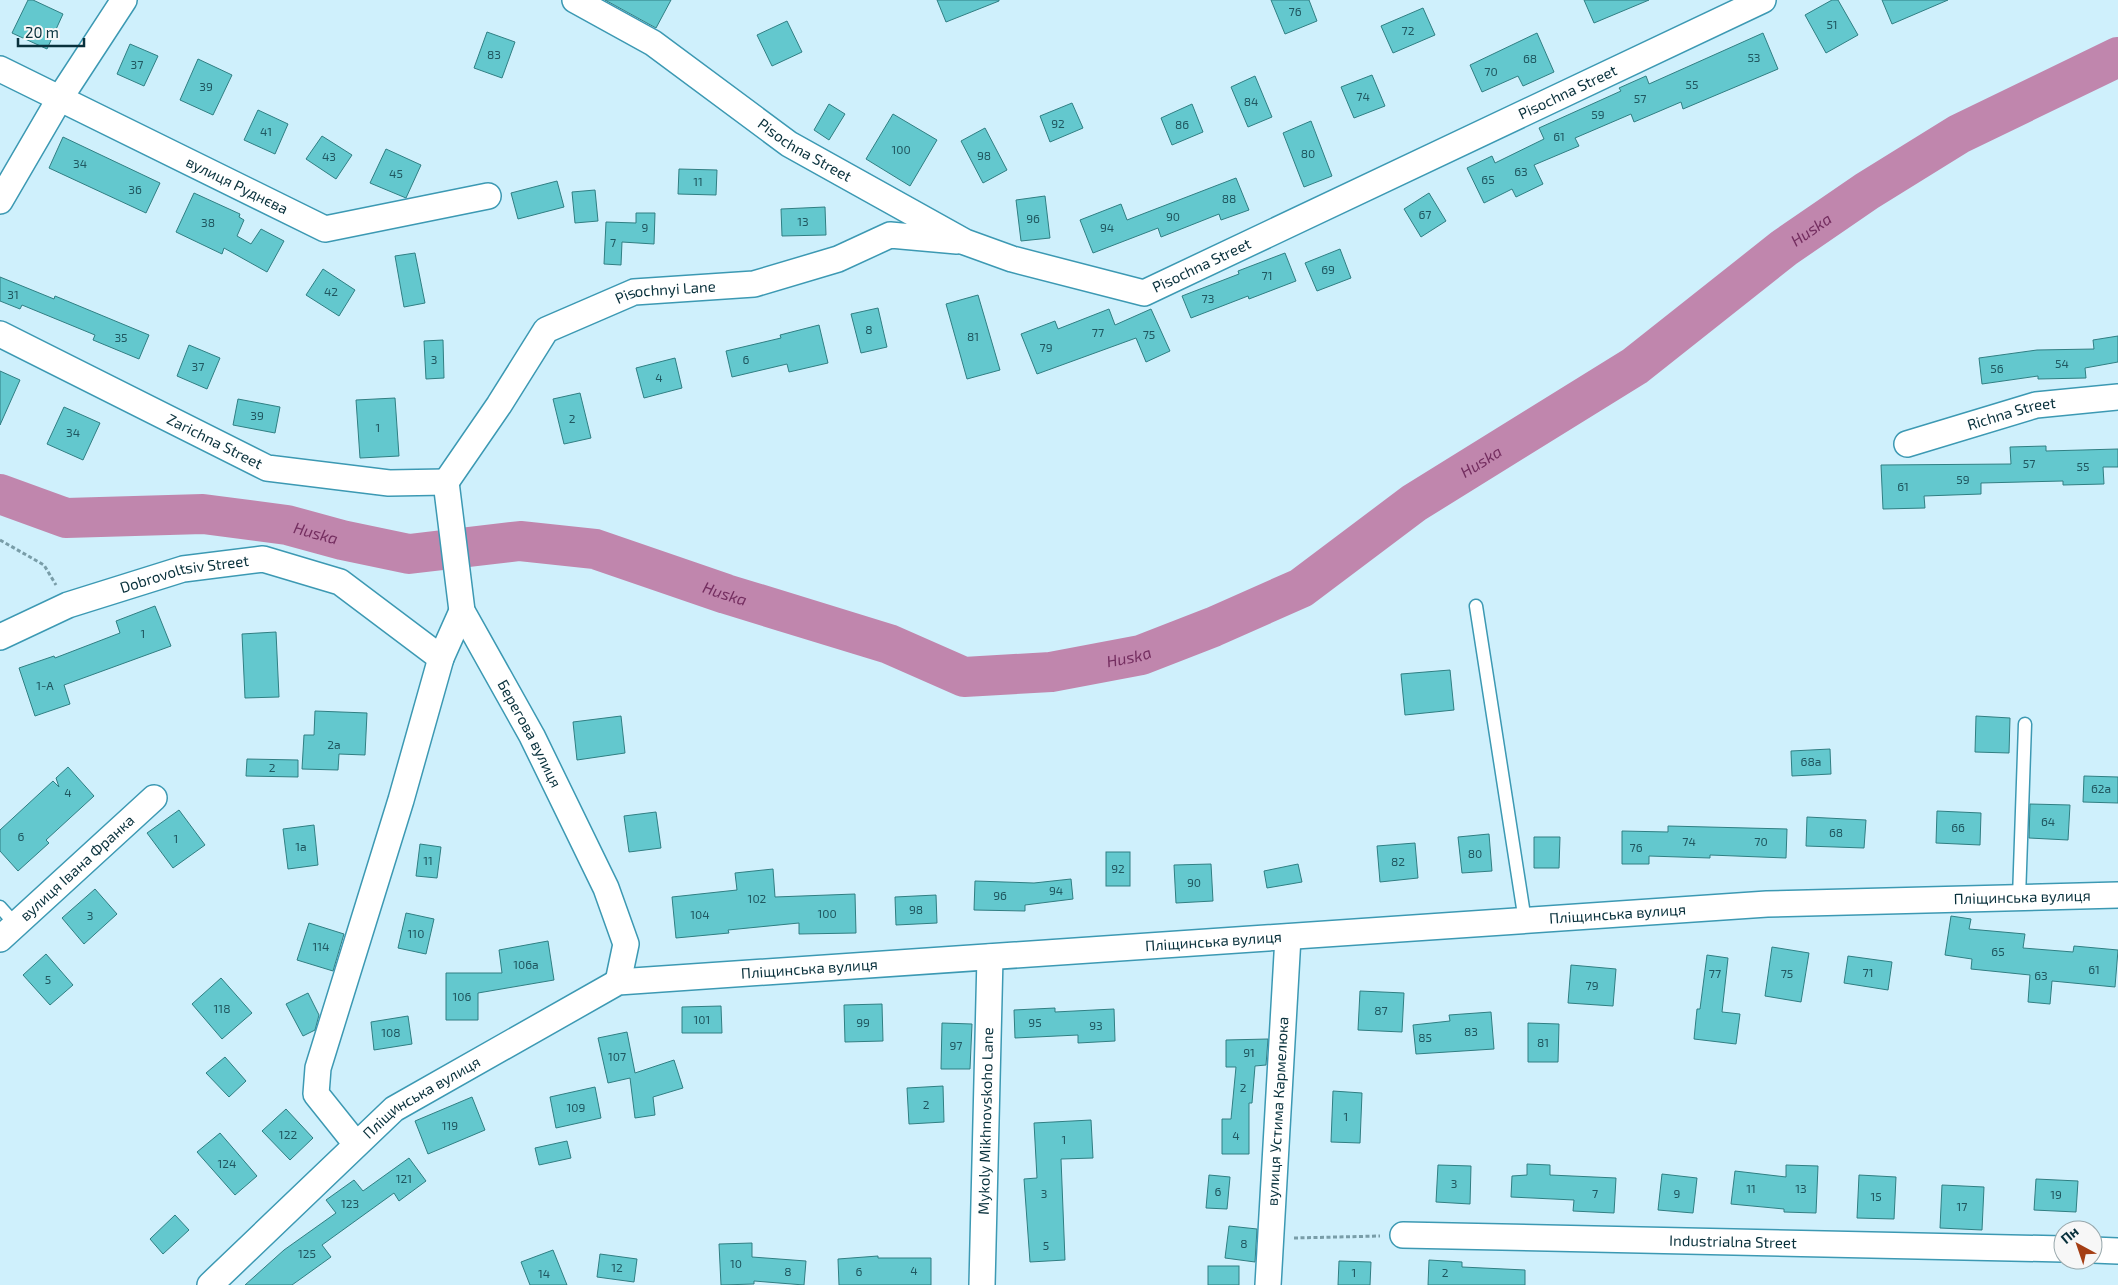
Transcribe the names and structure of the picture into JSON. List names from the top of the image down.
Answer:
{
  "streets": {
    "street": [
      "Pisochna Street",
      "вулиця Руднєва",
      "Pisochnyi Lane",
      "Richna Street",
      "Zarichna Street",
      "Dobrovoltsiv Street",
      "Берегова вулиця",
      "вулиця Івана Франка",
      "Пліщинська вулиця",
      "вулиця Устима Кармелюка",
      "Mykoly Mikhnovskoho Lane",
      "Industrialna Street"
    ]
  },
  "crossings": [
    ["Pisochna Street", "Pisochnyi Lane"],
    ["Pisochnyi Lane", "Zarichna Street"],
    ["Pisochnyi Lane", "Берегова вулиця"],
    ["Zarichna Street", "Берегова вулиця"],
    ["Dobrovoltsiv Street", "Пліщинська вулиця"],
    ["Берегова вулиця", "Пліщинська вулиця"],
    ["Пліщинська вулиця", "вулиця Устима Кармелюка"],
    ["Пліщинська вулиця", "Mykoly Mikhnovskoho Lane"]
  ],
  "water": ["Huska"],
  "house_numbers": [
    "76",
    "51",
    "72",
    "83",
    "53",
    "68",
    "37",
    "70",
    "55",
    "39",
    "74",
    "57",
    "84",
    "59",
    "92",
    "86",
    "41",
    "61",
    "100",
    "80",
    "98",
    "43",
    "34",
    "63",
    "45",
    "65",
    "11",
    "36",
    "88",
    "67",
    "90",
    "96",
    "13",
    "38",
    "9",
    "94",
    "7",
    "69",
    "71",
    "42",
    "31",
    "73",
    "8",
    "77",
    "75",
    "81",
    "35",
    "79",
    "3",
    "6",
    "54",
    "37",
    "56",
    "4",
    "39",
    "2",
    "1",
    "34",
    "57",
    "55",
    "59",
    "61",
    "1",
    "1-А",
    "2а",
    "68а",
    "2",
    "62а",
    "4",
    "64",
    "66",
    "68",
    "6",
    "1",
    "74",
    "70",
    "1а",
    "76",
    "80",
    "11",
    "82",
    "92",
    "90",
    "94",
    "96",
    "102",
    "98",
    "100",
    "104",
    "3",
    "110",
    "114",
    "65",
    "106а",
    "61",
    "71",
    "77",
    "75",
    "63",
    "5",
    "79",
    "106",
    "118",
    "87",
    "101",
    "99",
    "95",
    "93",
    "83",
    "108",
    "85",
    "81",
    "97",
    "91",
    "107",
    "2",
    "2",
    "109",
    "1",
    "119",
    "122",
    "4",
    "1",
    "124",
    "121",
    "3",
    "11",
    "13",
    "6",
    "3",
    "7",
    "9",
    "19",
    "15",
    "123",
    "17",
    "8",
    "5",
    "125",
    "10",
    "12",
    "4",
    "8",
    "6",
    "1",
    "2",
    "14"
  ],
  "scale_bar": "20 m",
  "north": "top left"
}
